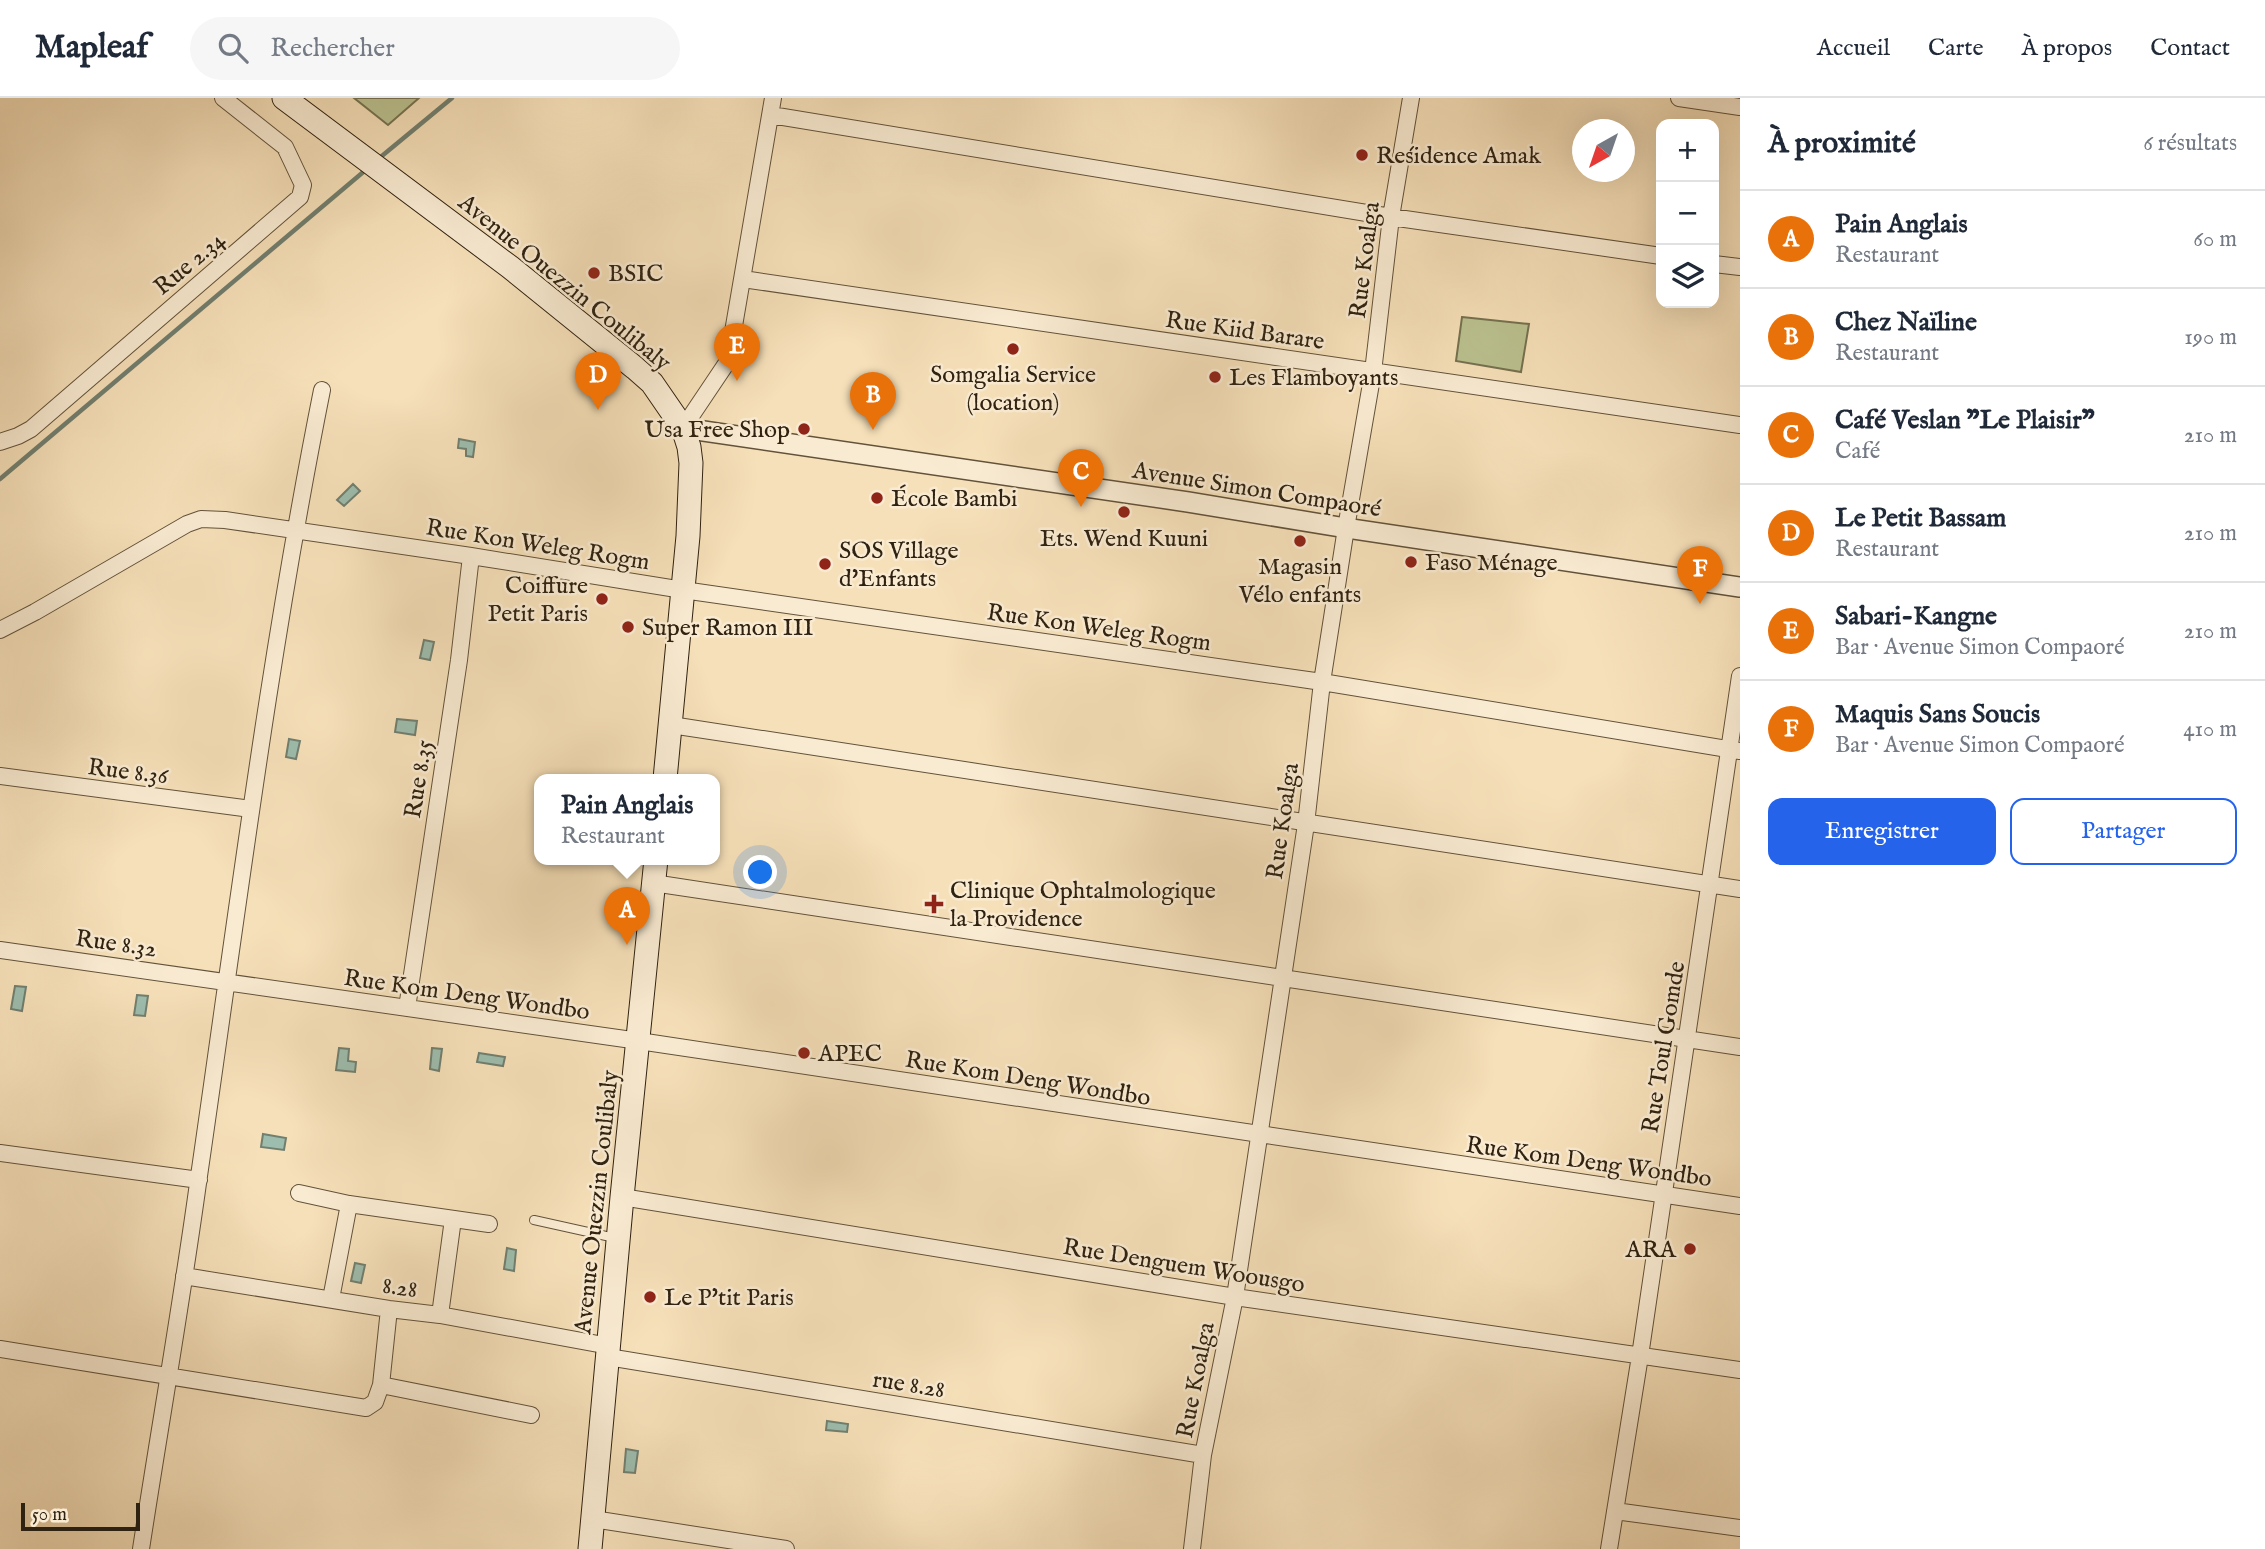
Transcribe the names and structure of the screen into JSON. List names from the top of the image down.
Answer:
{
  "streets": {
    "main road": ["Avenue Ouezzin Coulibaly"],
    "street": [
      "Rue Koalga",
      "Rue 2.34",
      "Rue Kiid Barare",
      "Avenue Simon Compaoré",
      "Rue Kon Weleg Rogm",
      "Rue 8.36",
      "Rue 8.35",
      "Rue 8.32",
      "Rue Kom Deng Wondbo",
      "Rue Toul Gomde",
      "Rue Denguem Woousgo",
      "8.28",
      "rue 8.28"
    ]
  },
  "crossings": [
    ["Rue Koalga", "Rue Kiid Barare"],
    ["Rue Koalga", "Avenue Simon Compaoré"],
    ["Rue Koalga", "Rue Kon Weleg Rogm"],
    ["Rue Koalga", "Rue Kom Deng Wondbo"],
    ["Rue Koalga", "Rue Denguem Woousgo"],
    ["Rue Koalga", "rue 8.28"],
    ["Avenue Ouezzin Coulibaly", "Avenue Simon Compaoré"],
    ["Avenue Ouezzin Coulibaly", "Rue Kon Weleg Rogm"],
    ["Avenue Ouezzin Coulibaly", "Rue Kom Deng Wondbo"],
    ["Avenue Ouezzin Coulibaly", "Rue Denguem Woousgo"],
    ["Avenue Ouezzin Coulibaly", "8.28"],
    ["Avenue Ouezzin Coulibaly", "rue 8.28"],
    ["Rue Kon Weleg Rogm", "Rue 8.35"],
    ["Rue Kon Weleg Rogm", "Rue Toul Gomde"],
    ["Rue 8.35", "Rue Kom Deng Wondbo"],
    ["Rue 8.32", "Rue Kom Deng Wondbo"],
    ["Rue Kom Deng Wondbo", "Rue Toul Gomde"],
    ["Rue Toul Gomde", "Rue Denguem Woousgo"],
    ["8.28", "rue 8.28"]
  ],
  "places": {
    "other": [
      "Reśidence Amak",
      "BSIC",
      "Somgalia Service (location)",
      "Les Flamboyants",
      "Usa Free Shop",
      "École Bambi",
      "Ets. Wend Kuuni",
      "Magasin Vélo enfants",
      "Faso Ménage",
      "SOS Village d'Enfants",
      "Coiffure Petit Paris",
      "Super Ramon III",
      "APEC",
      "ARA",
      "Le P'tit Paris"
    ],
    "health": ["Clinique Ophtalmologique la Providence"]
  },
  "scale_bar": "50 m",
  "north": "bottom left",
  "page": {
    "header": "Mapleaf",
    "search": "Rechercher",
    "nav": [
      "Accueil",
      "Carte",
      "À propos",
      "Contact"
    ],
    "heading": ["À proximité", "6 résultats"],
    "map_buttons": ["+", "−"],
    "list": [
      {
        "mark": "A",
        "name": "Pain Anglais",
        "note": "Restaurant",
        "value": "60 m"
      },
      {
        "mark": "B",
        "name": "Chez Naïline",
        "note": "Restaurant",
        "value": "190 m"
      },
      {
        "mark": "C",
        "name": "Café Veslan \"Le Plaisir\"",
        "note": "Café",
        "value": "210 m"
      },
      {
        "mark": "D",
        "name": "Le Petit Bassam",
        "note": "Restaurant",
        "value": "210 m"
      },
      {
        "mark": "E",
        "name": "Sabari-Kangne",
        "note": "Bar · Avenue Simon Compaoré",
        "value": "210 m"
      },
      {
        "mark": "F",
        "name": "Maquis Sans Soucis",
        "note": "Bar · Avenue Simon Compaoré",
        "value": "410 m"
      }
    ],
    "pins": [
      "E",
      "D",
      "B",
      "C",
      "F",
      "A"
    ],
    "popup": ["Pain Anglais", "Restaurant"],
    "buttons": ["Enregistrer", "Partager"],
    "scale": "50 m"
  }
}
